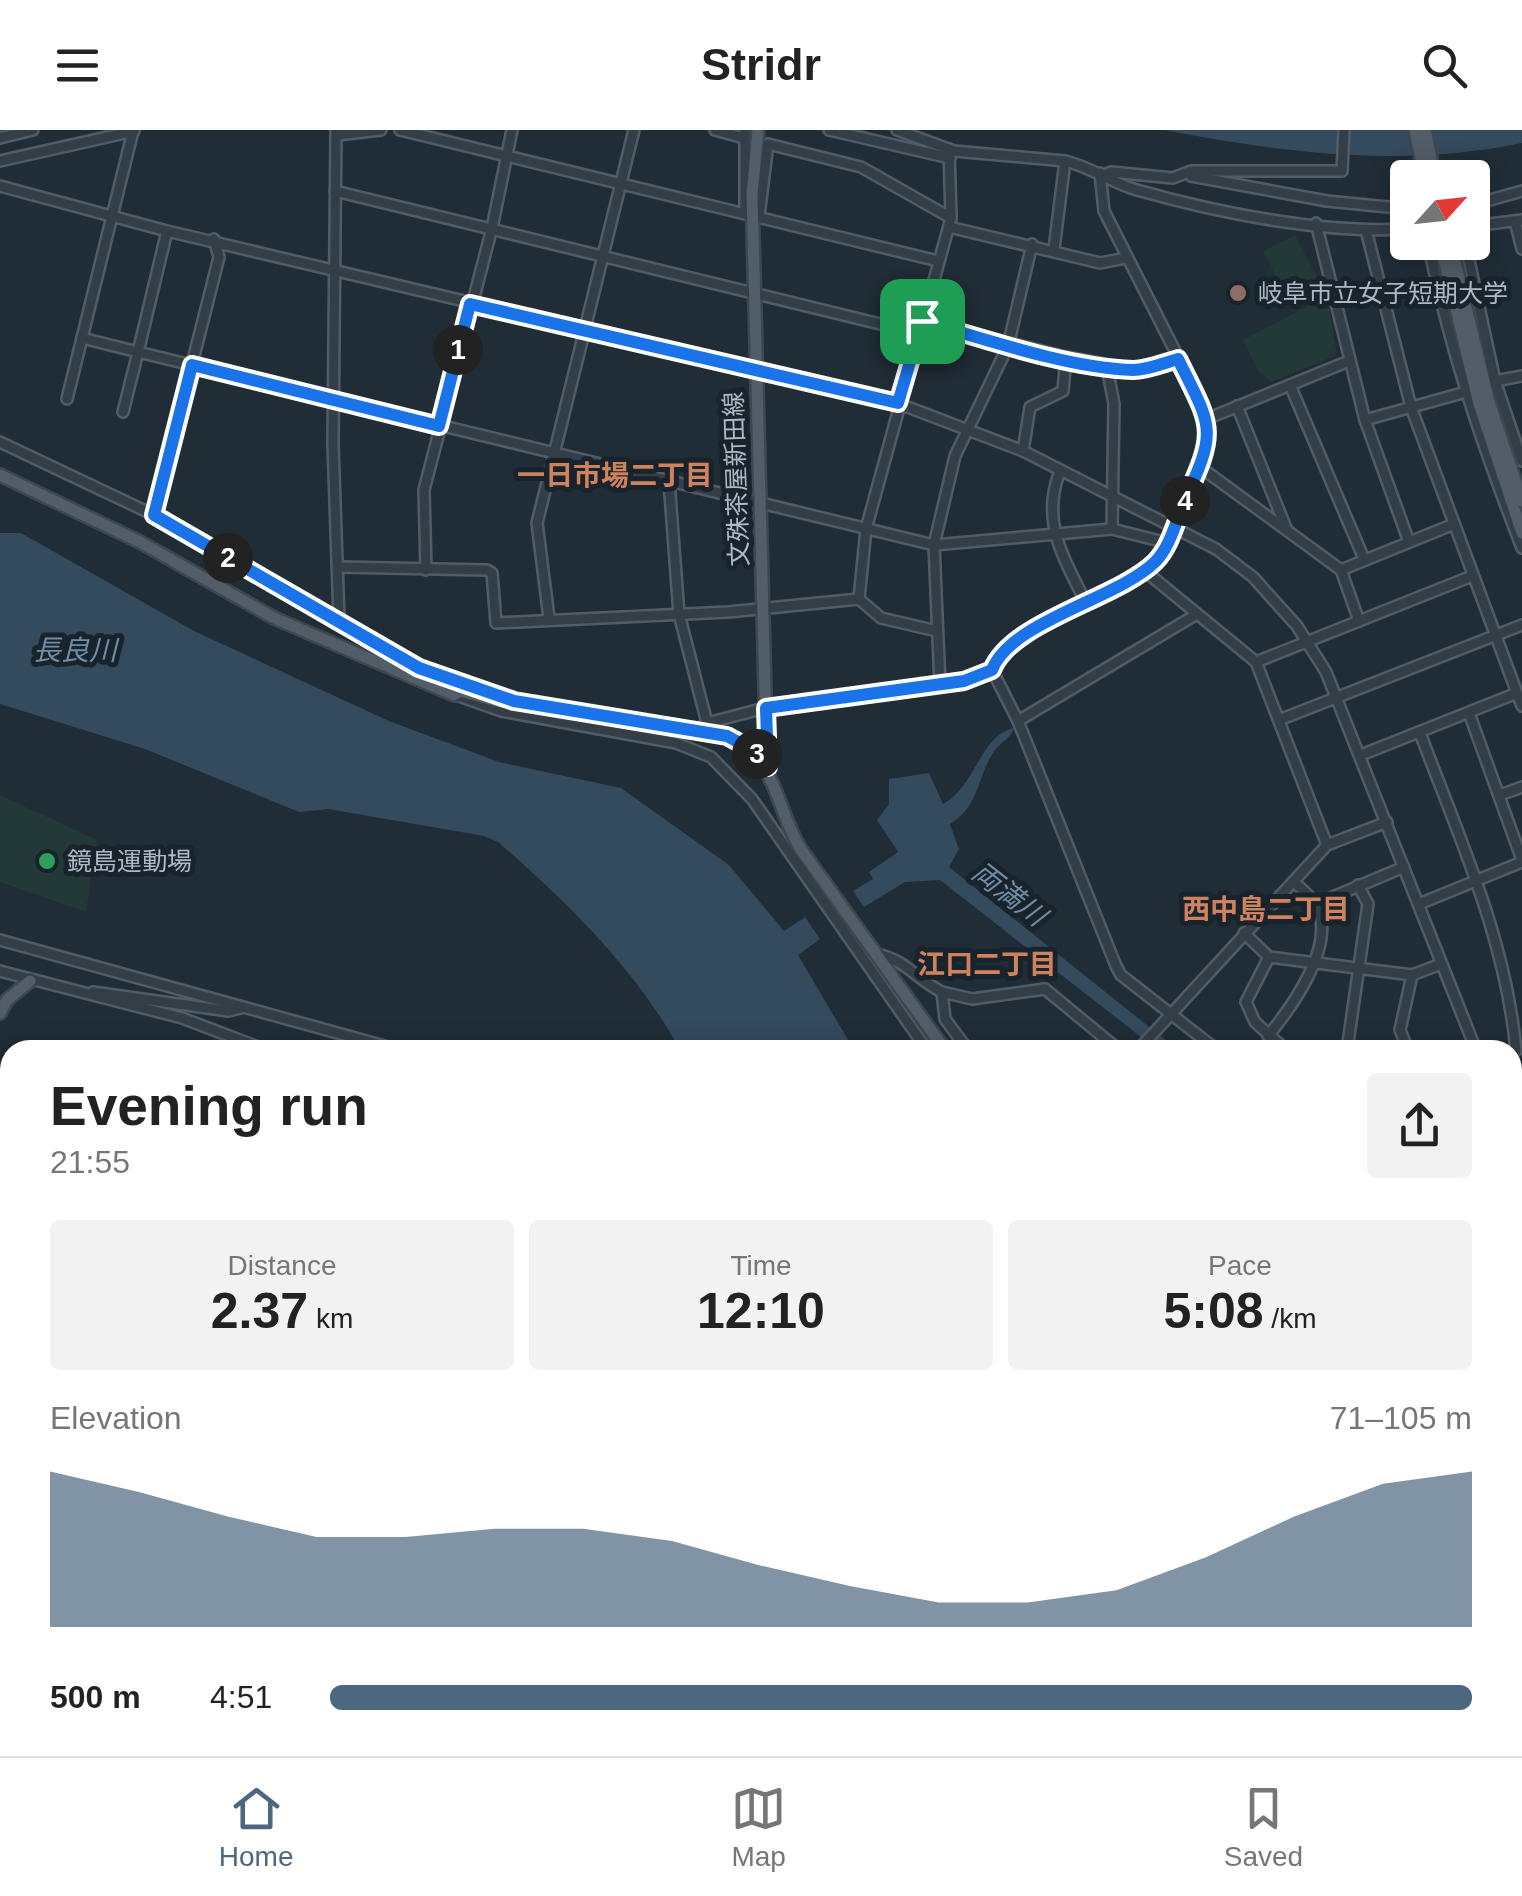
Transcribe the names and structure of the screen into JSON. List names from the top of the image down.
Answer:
{
  "streets": {
    "main road": ["文殊茶屋新田線"]
  },
  "districts": ["一日市場二丁目", "西中島二丁目", "江口二丁目"],
  "water": ["長良川", "両満川"],
  "places": ["岐阜市立女子短期大学", "鏡島運動場"],
  "north": "top right",
  "page": {
    "header": "Stridr",
    "pins": [
      "1",
      "4",
      "2",
      "3"
    ],
    "heading": ["Evening run", "21:55"],
    "stats": [
      ["Distance", "2.37 km"],
      ["Time", "12:10"],
      ["Pace", "5:08 /km"]
    ],
    "chart": ["Elevation", "71–105 m"],
    "list": [
      {
        "name": "500 m",
        "note": "4:51"
      }
    ],
    "tabs": ["Home", "Map", "Saved"]
  }
}
